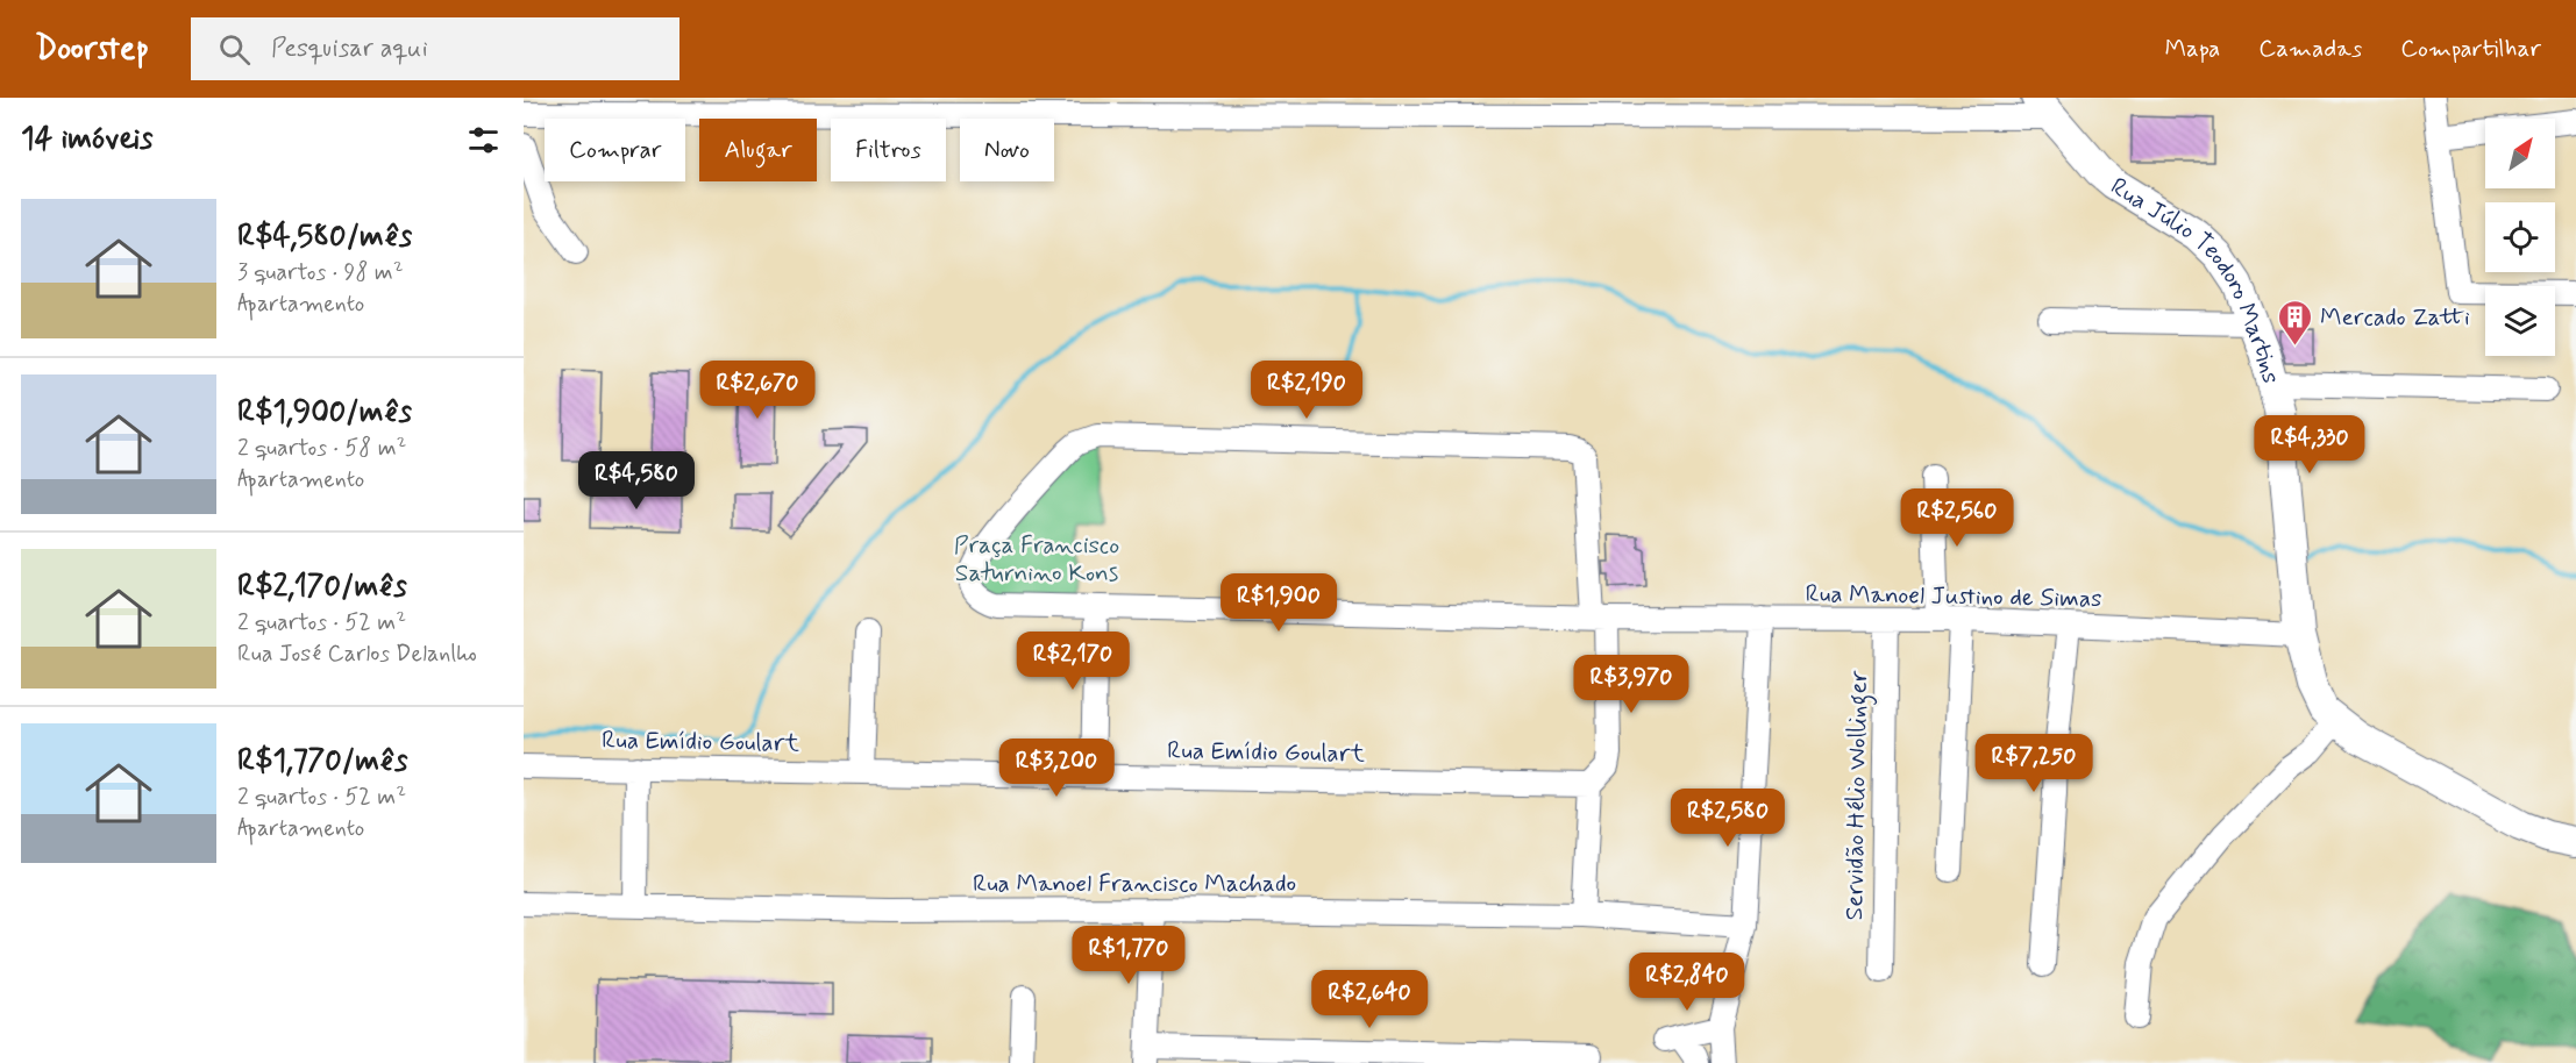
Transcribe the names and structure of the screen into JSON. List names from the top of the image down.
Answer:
{
  "streets": {
    "main road": ["Rua Júlio Teodoro Martins"],
    "street": [
      "Rua Manoel Justino de Simas",
      "Rua Emídio Goulart",
      "Servidão Hélio Wollinger",
      "Rua Manoel Francisco Machado"
    ]
  },
  "crossings": [
    ["Rua Júlio Teodoro Martins", "Rua Manoel Justino de Simas"],
    ["Rua Manoel Justino de Simas", "Servidão Hélio Wollinger"]
  ],
  "parks": ["Praça Francisco Saturnino Kons"],
  "places": {
    "building": ["Mercado Zatti"]
  },
  "north": "top right",
  "page": {
    "header": "Doorstep",
    "search": "Pesquisar aqui",
    "nav": ["Mapa", "Camadas", "Compartilhar"],
    "heading": "14 imóveis",
    "chip": [
      "Comprar",
      "Alugar",
      "Filtros",
      "Novo"
    ],
    "list": [
      {
        "name": "R$4,580/mês",
        "note": "3 quartos · 98 m² · Apartamento"
      },
      {
        "name": "R$1,900/mês",
        "note": "2 quartos · 58 m² · Apartamento"
      },
      {
        "name": "R$2,170/mês",
        "note": "2 quartos · 52 m² · Rua José Carlos Delanlho"
      },
      {
        "name": "R$1,770/mês",
        "note": "2 quartos · 52 m² · Apartamento"
      }
    ],
    "price": [
      "R$2,670",
      "R$2,190",
      "R$4,330",
      "R$4,580",
      "R$2,560",
      "R$1,900",
      "R$2,170",
      "R$3,970",
      "R$7,250",
      "R$3,200",
      "R$2,580",
      "R$1,770",
      "R$2,840",
      "R$2,640"
    ]
  }
}
